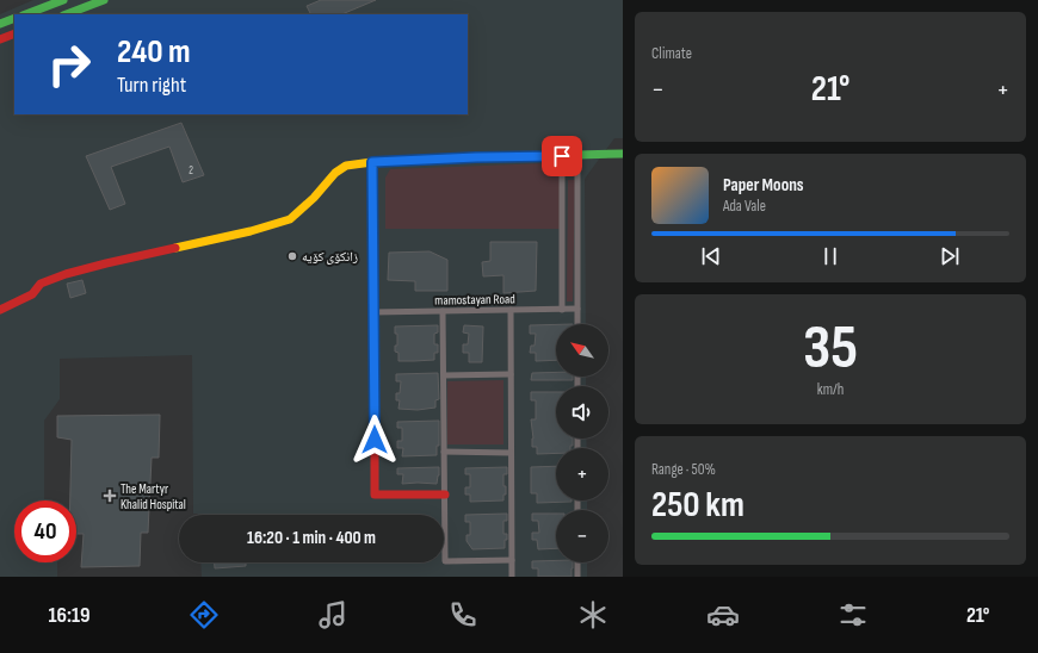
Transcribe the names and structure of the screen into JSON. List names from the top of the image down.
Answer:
{
  "streets": {
    "street": ["mamostayan Road"]
  },
  "places": {
    "other": ["زانکۆی کۆیە"],
    "health": ["The Martyr Khalid Hospital"]
  },
  "house_numbers": ["2"],
  "north": "top left",
  "page": {
    "tile": [
      "Climate",
      ["35", "km/h"],
      ["Range · 50%", "250 km"]
    ],
    "turn": ["240 m", "Turn right"],
    "heat": ["−", "21°", "+"],
    "song": ["Paper Moons", "Ada Vale"],
    "map_buttons": ["+", "−"],
    "limit": "40",
    "trip": "16:20 · 1 min · 400 m",
    "tabs": ["16:19", "21°"]
  }
}
